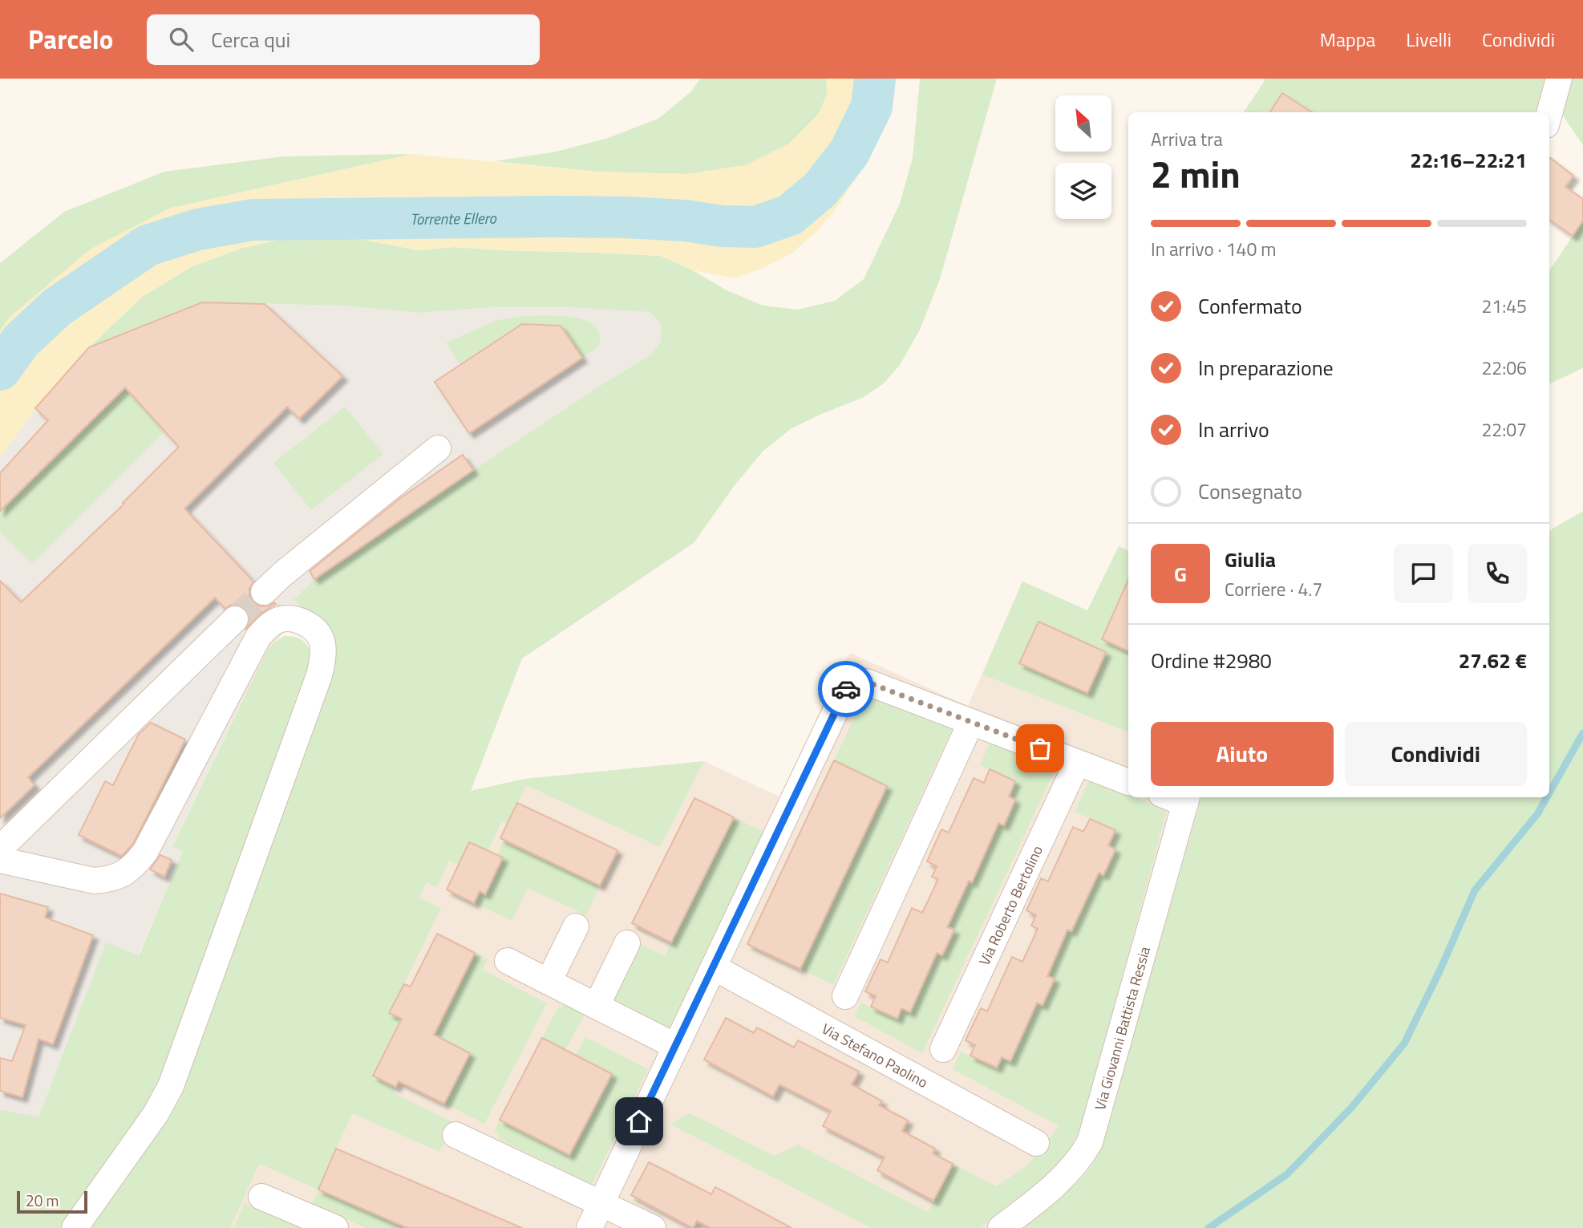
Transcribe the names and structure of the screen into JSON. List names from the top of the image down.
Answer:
{
  "streets": {
    "street": ["Via Roberto Bertolino", "Via Giovanni Battista Ressia", "Via Stefano Paolino"]
  },
  "water": ["Torrente Ellero"],
  "scale_bar": "20 m",
  "north": "top left",
  "page": {
    "header": "Parcelo",
    "search": "Cerca qui",
    "nav": ["Mappa", "Livelli", "Condividi"],
    "heading": ["2 min", "Arriva tra", "22:16–22:21"],
    "panel": [
      "Giulia",
      "Corriere · 4.7",
      "Ordine #2980",
      "27.62 €"
    ],
    "bar": "In arrivo · 140 m",
    "list": [
      ["Confermato", "21:45"],
      ["In preparazione", "22:06"],
      ["In arrivo", "22:07"],
      "Consegnato"
    ],
    "round": "G",
    "buttons": ["Aiuto", "Condividi"],
    "scale": "20 m"
  }
}
